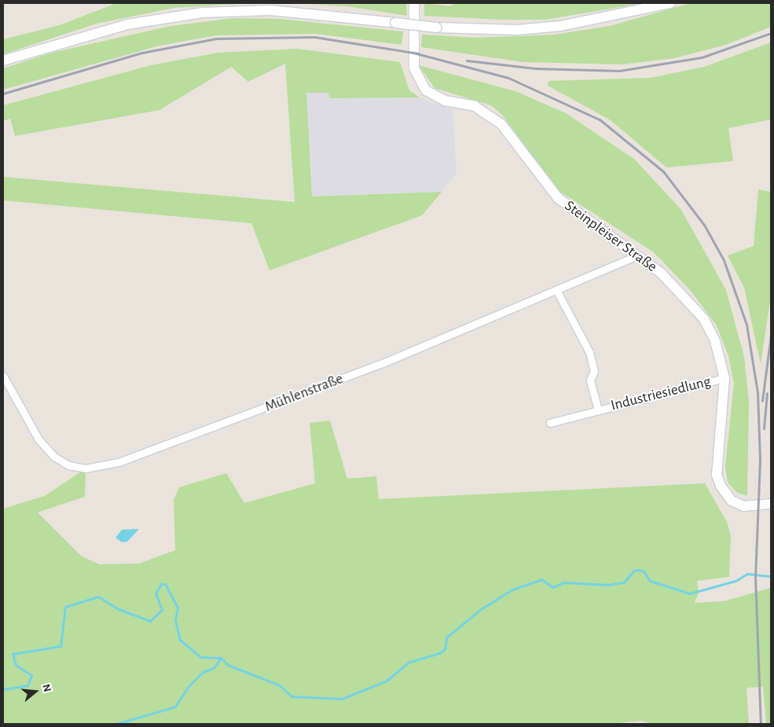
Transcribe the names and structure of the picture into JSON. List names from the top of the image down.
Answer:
{
  "streets": {
    "street": ["Steinpleiser Straße", "Mühlenstraße", "Industriesiedlung"]
  },
  "crossings": [
    ["Steinpleiser Straße", "Mühlenstraße"],
    ["Steinpleiser Straße", "Industriesiedlung"],
    ["Mühlenstraße", "Industriesiedlung"]
  ],
  "north": "right"
}
